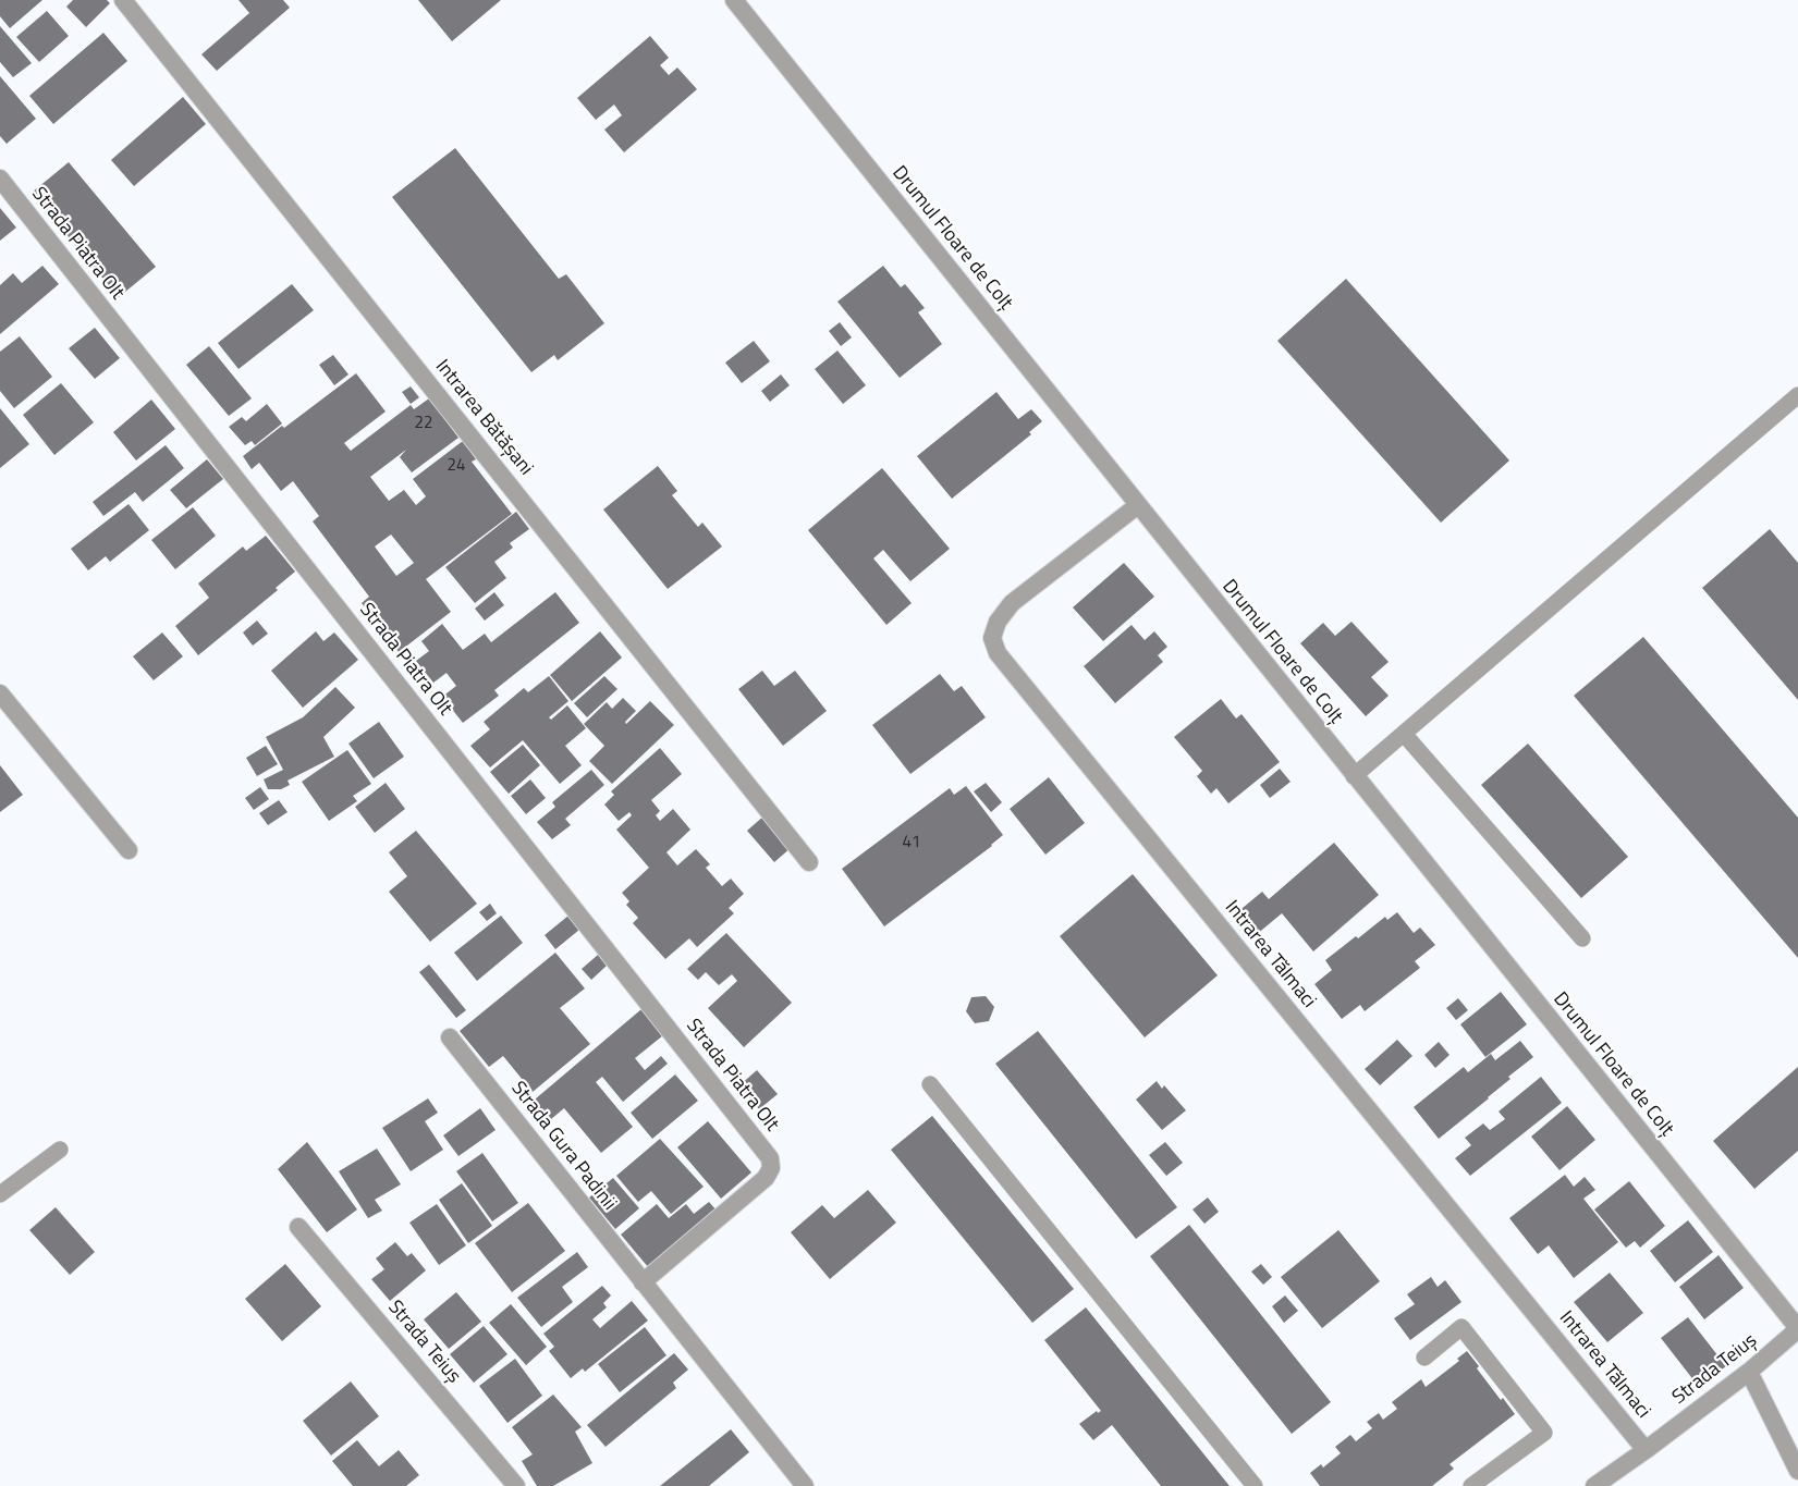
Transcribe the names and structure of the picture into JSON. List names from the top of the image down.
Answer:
{
  "streets": {
    "street": [
      "Drumul Floare de Colț",
      "Strada Piatra Olt",
      "Intrarea Bătășani",
      "Intrarea Tălmaci",
      "Strada Gura Padinii",
      "Strada Teiuș"
    ]
  },
  "crossings": [
    ["Drumul Floare de Colț", "Intrarea Tălmaci"],
    ["Drumul Floare de Colț", "Strada Teiuș"],
    ["Strada Piatra Olt", "Strada Gura Padinii"],
    ["Intrarea Tălmaci", "Strada Teiuș"]
  ],
  "house_numbers": ["22", "24", "41"]
}
